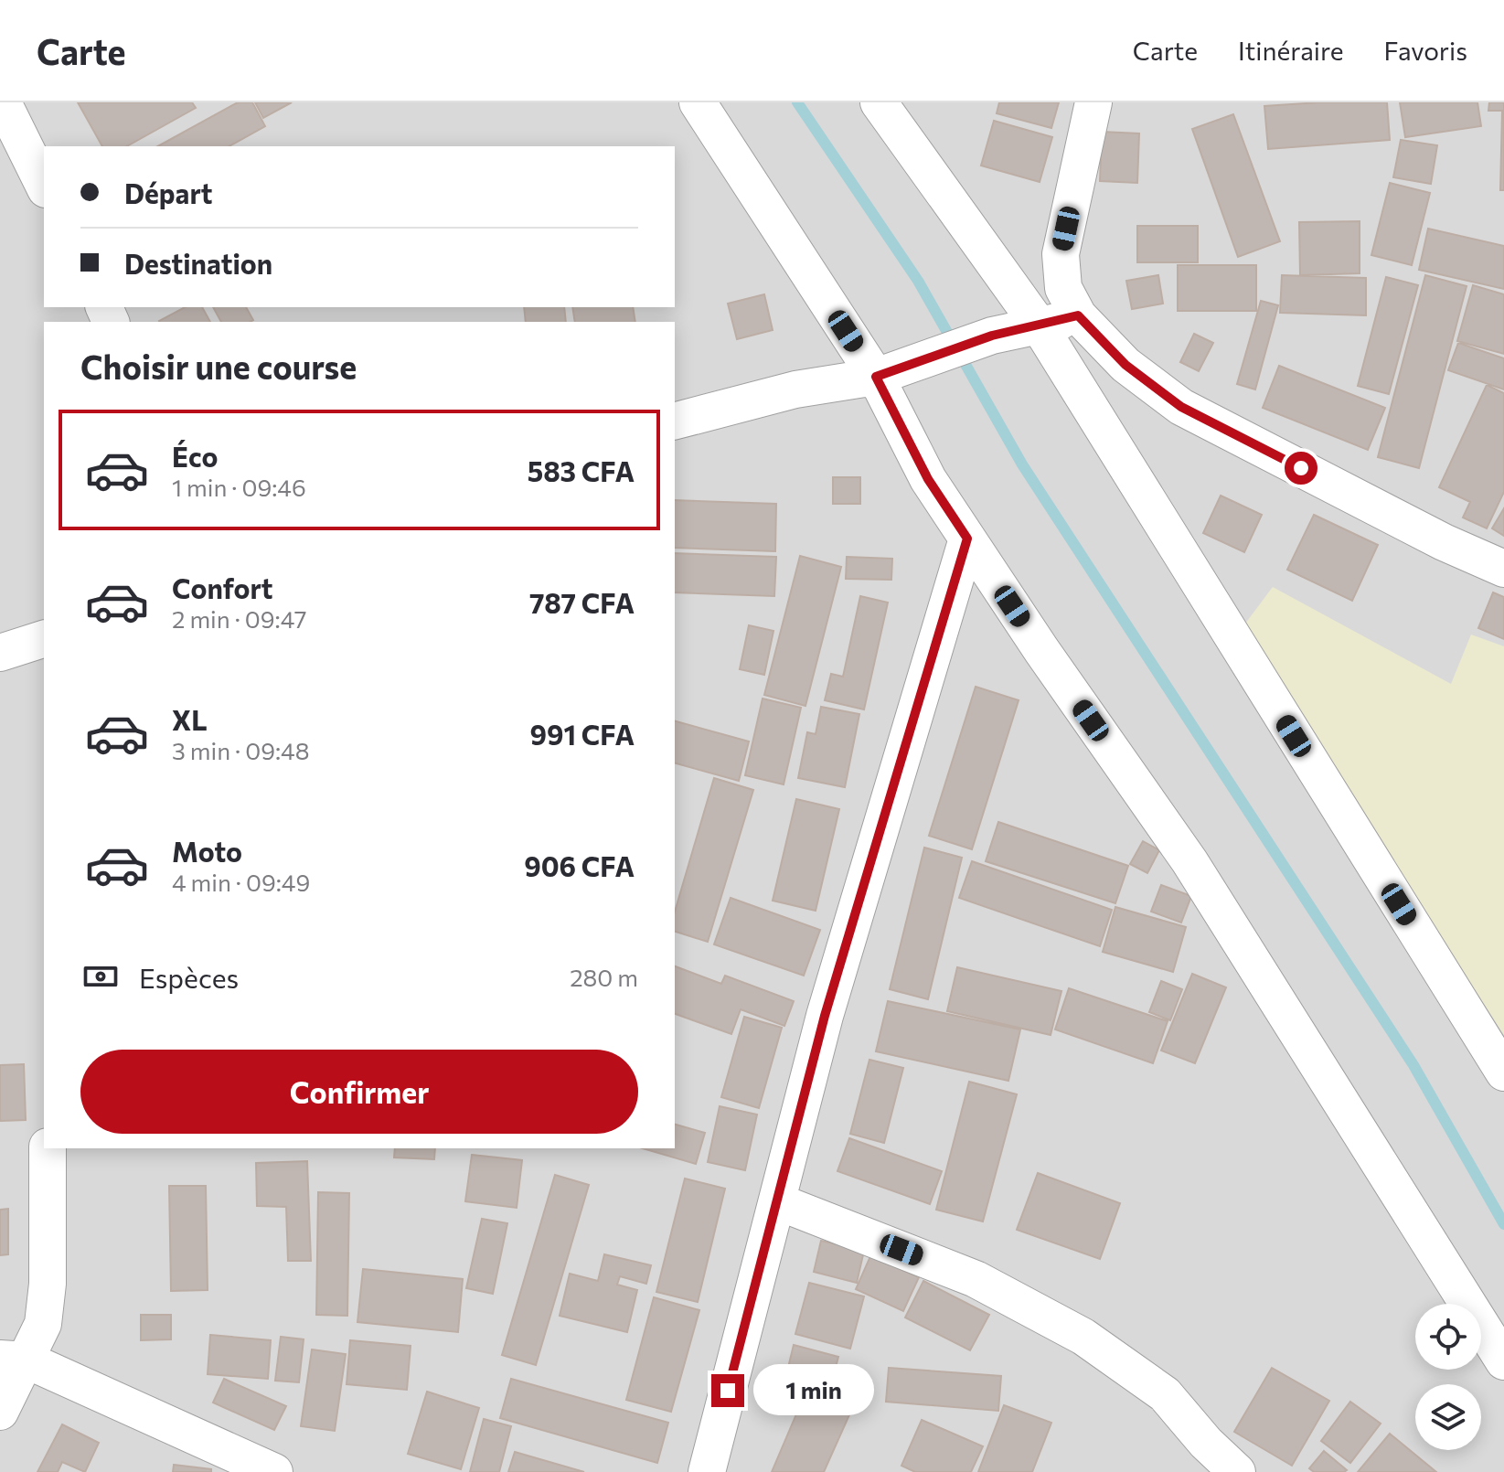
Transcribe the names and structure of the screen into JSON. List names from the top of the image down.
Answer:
{
  "page": {
    "header": "Carte",
    "nav": ["Carte", "Itinéraire", "Favoris"],
    "banner": ["Départ", "Destination"],
    "heading": "Choisir une course",
    "list": [
      {
        "name": "Éco",
        "note": "1 min · 09:46",
        "value": "583 CFA"
      },
      {
        "name": "Confort",
        "note": "2 min · 09:47",
        "value": "787 CFA"
      },
      {
        "name": "XL",
        "note": "3 min · 09:48",
        "value": "991 CFA"
      },
      {
        "name": "Moto",
        "note": "4 min · 09:49",
        "value": "906 CFA"
      }
    ],
    "pay": ["Espèces", "280 m"],
    "buttons": "Confirmer",
    "bubble": "1 min"
  }
}
